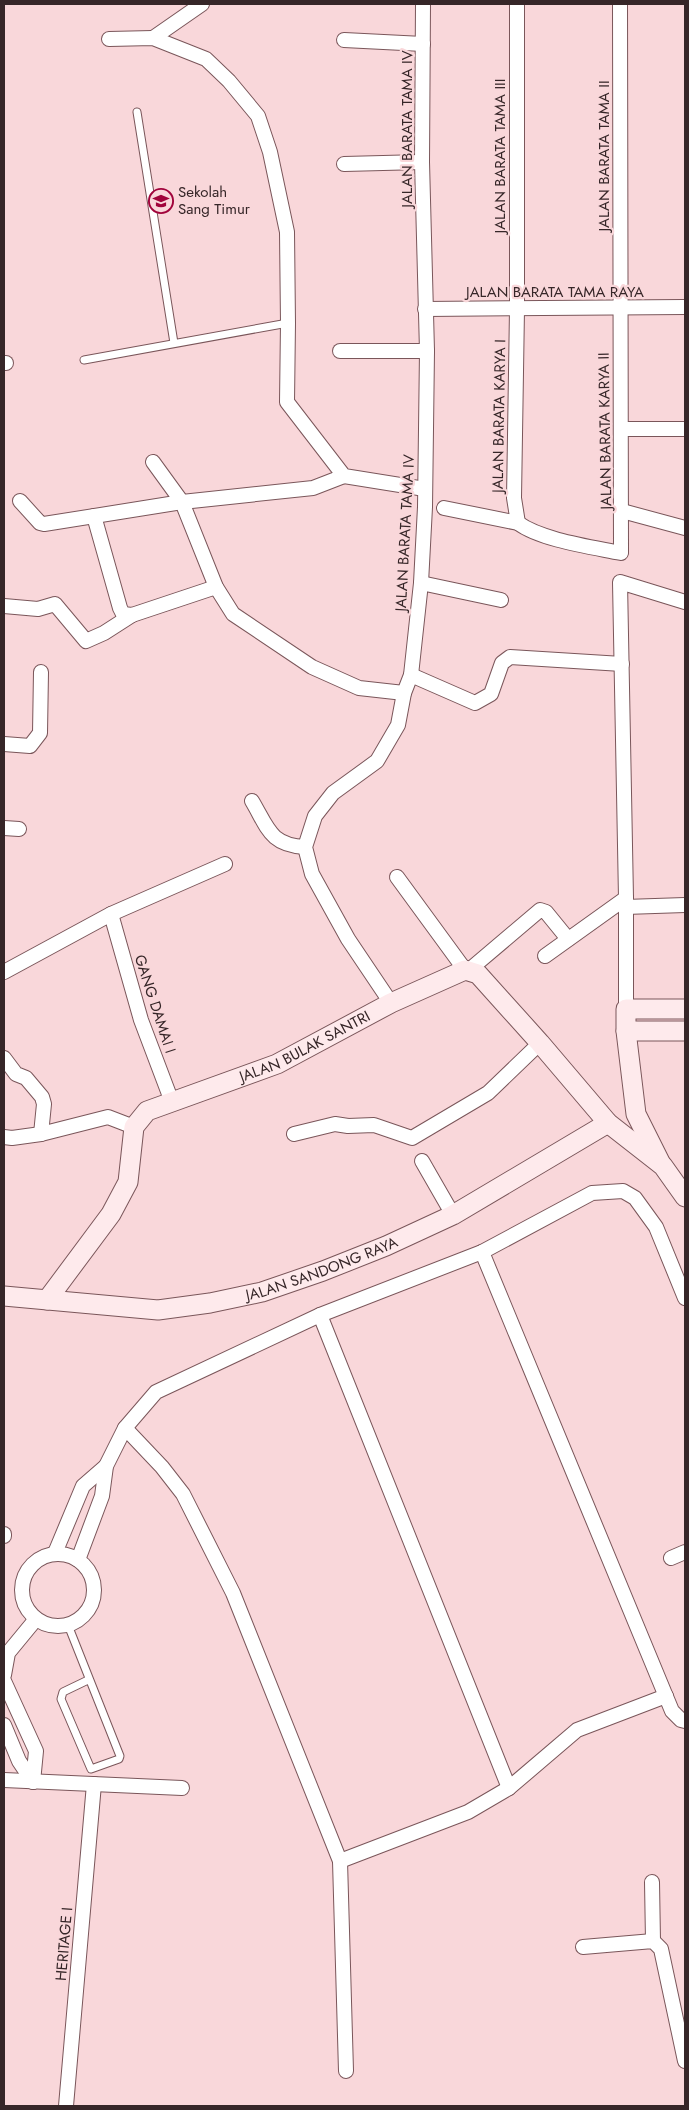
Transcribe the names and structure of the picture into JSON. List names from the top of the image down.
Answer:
{
  "streets": {
    "street": [
      "JALAN BARATA TAMA IV",
      "JALAN BARATA TAMA III",
      "JALAN BARATA TAMA II",
      "JALAN BARATA TAMA RAYA",
      "JALAN BARATA KARYA I",
      "JALAN BARATA KARYA II",
      "GANG DAMAI I",
      "JALAN BULAK SANTRI",
      "JALAN SANDONG RAYA",
      "HERITAGE I"
    ]
  },
  "crossings": [
    ["JALAN BARATA TAMA IV", "JALAN BARATA TAMA RAYA"],
    ["JALAN BARATA TAMA III", "JALAN BARATA TAMA RAYA"],
    ["JALAN BARATA TAMA III", "JALAN BARATA KARYA I"],
    ["JALAN BARATA TAMA II", "JALAN BARATA TAMA RAYA"],
    ["JALAN BARATA TAMA II", "JALAN BARATA KARYA II"],
    ["JALAN BARATA TAMA RAYA", "JALAN BARATA KARYA I"],
    ["JALAN BARATA TAMA RAYA", "JALAN BARATA KARYA II"],
    ["JALAN BARATA KARYA I", "JALAN BARATA KARYA II"],
    ["GANG DAMAI I", "JALAN BULAK SANTRI"]
  ],
  "places": {
    "school or university": ["Sekolah Sang Timur"]
  }
}
